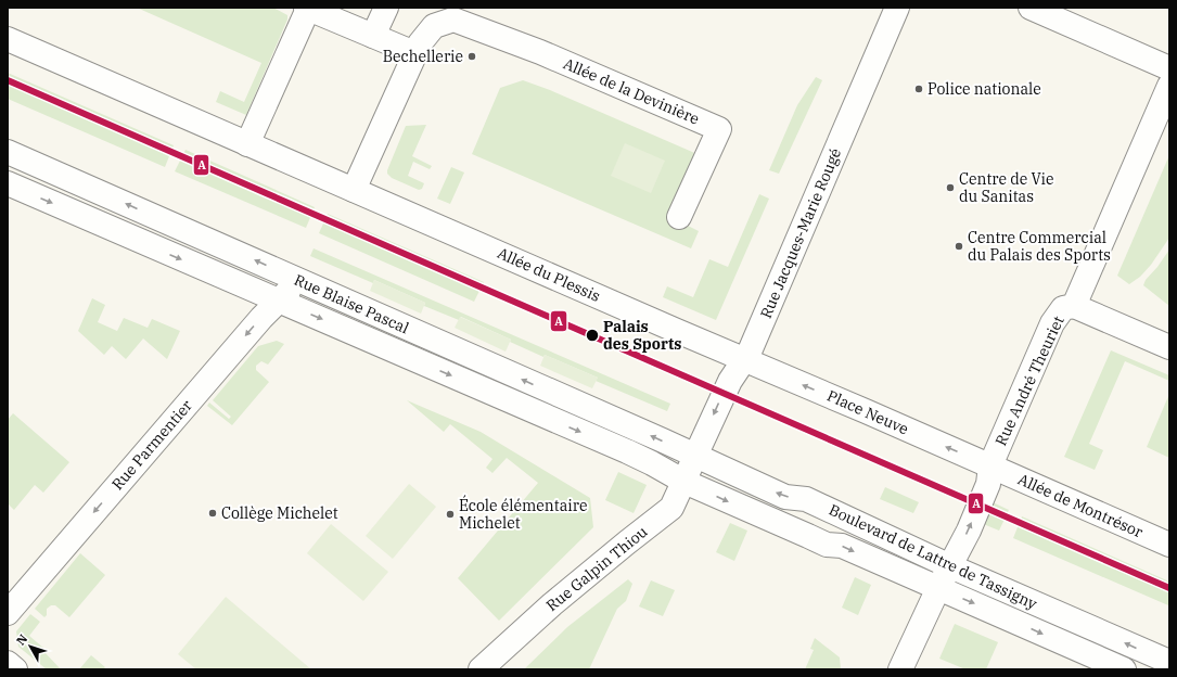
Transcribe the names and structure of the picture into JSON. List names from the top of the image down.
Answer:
{
  "streets": {
    "street": [
      "Allée de la Devinière",
      "Rue Jacques-Marie Rougé",
      "Allée du Plessis",
      "Rue Blaise Pascal",
      "Rue André Theuriet",
      "Place Neuve",
      "Rue Parmentier",
      "Allée de Montrésor",
      "Boulevard de Lattre de Tassigny",
      "Rue Galpin Thiou"
    ]
  },
  "crossings": [
    ["Rue Jacques-Marie Rougé", "Allée du Plessis"],
    ["Rue Jacques-Marie Rougé", "Rue Blaise Pascal"],
    ["Rue Jacques-Marie Rougé", "Place Neuve"],
    ["Rue Jacques-Marie Rougé", "Boulevard de Lattre de Tassigny"],
    ["Rue Jacques-Marie Rougé", "Rue Galpin Thiou"],
    ["Allée du Plessis", "Place Neuve"],
    ["Rue Blaise Pascal", "Rue Parmentier"],
    ["Rue Blaise Pascal", "Boulevard de Lattre de Tassigny"],
    ["Rue Blaise Pascal", "Rue Galpin Thiou"],
    ["Rue André Theuriet", "Place Neuve"],
    ["Rue André Theuriet", "Allée de Montrésor"],
    ["Rue André Theuriet", "Boulevard de Lattre de Tassigny"],
    ["Place Neuve", "Allée de Montrésor"],
    ["Boulevard de Lattre de Tassigny", "Rue Galpin Thiou"]
  ],
  "one_way": ["Place Neuve", "Rue Parmentier"],
  "places": [
    "Bechellerie",
    "Police nationale",
    "Centre de Vie du Sanitas",
    "Centre Commercial du Palais des Sports",
    "Palais des Sports",
    "Collège Michelet",
    "École élémentaire Michelet"
  ],
  "lines": ["transit line A"],
  "north": "top left"
}
